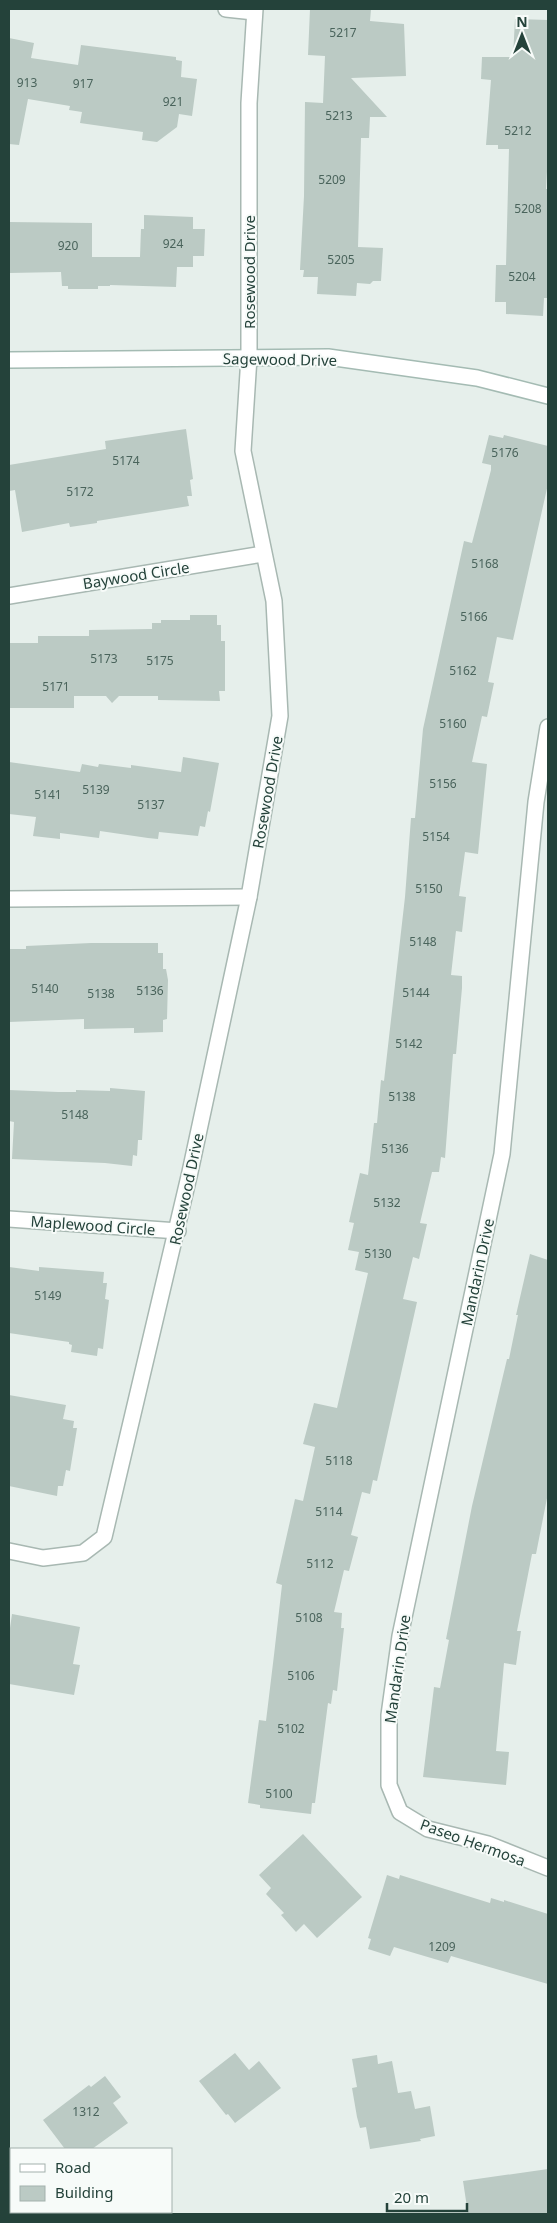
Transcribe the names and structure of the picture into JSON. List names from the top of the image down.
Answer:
{
  "streets": {
    "street": [
      "Rosewood Drive",
      "Sagewood Drive",
      "Baywood Circle",
      "Maplewood Circle",
      "Mandarin Drive",
      "Paseo Hermosa"
    ]
  },
  "crossings": [
    ["Rosewood Drive", "Sagewood Drive"],
    ["Rosewood Drive", "Baywood Circle"],
    ["Rosewood Drive", "Maplewood Circle"],
    ["Mandarin Drive", "Paseo Hermosa"]
  ],
  "house_numbers": [
    "5217",
    "913",
    "917",
    "921",
    "5213",
    "5212",
    "5209",
    "5208",
    "924",
    "920",
    "5205",
    "5204",
    "5176",
    "5174",
    "5172",
    "5168",
    "5166",
    "5173",
    "5175",
    "5162",
    "5171",
    "5160",
    "5156",
    "5139",
    "5141",
    "5137",
    "5154",
    "5150",
    "5148",
    "5140",
    "5136",
    "5144",
    "5138",
    "5142",
    "5138",
    "5148",
    "5136",
    "5132",
    "5130",
    "5149",
    "5118",
    "5114",
    "5112",
    "5108",
    "5106",
    "5102",
    "5100",
    "1209",
    "1312"
  ],
  "legend": ["Road", "Building"],
  "scale_bar": "20 m",
  "north": "top"
}
